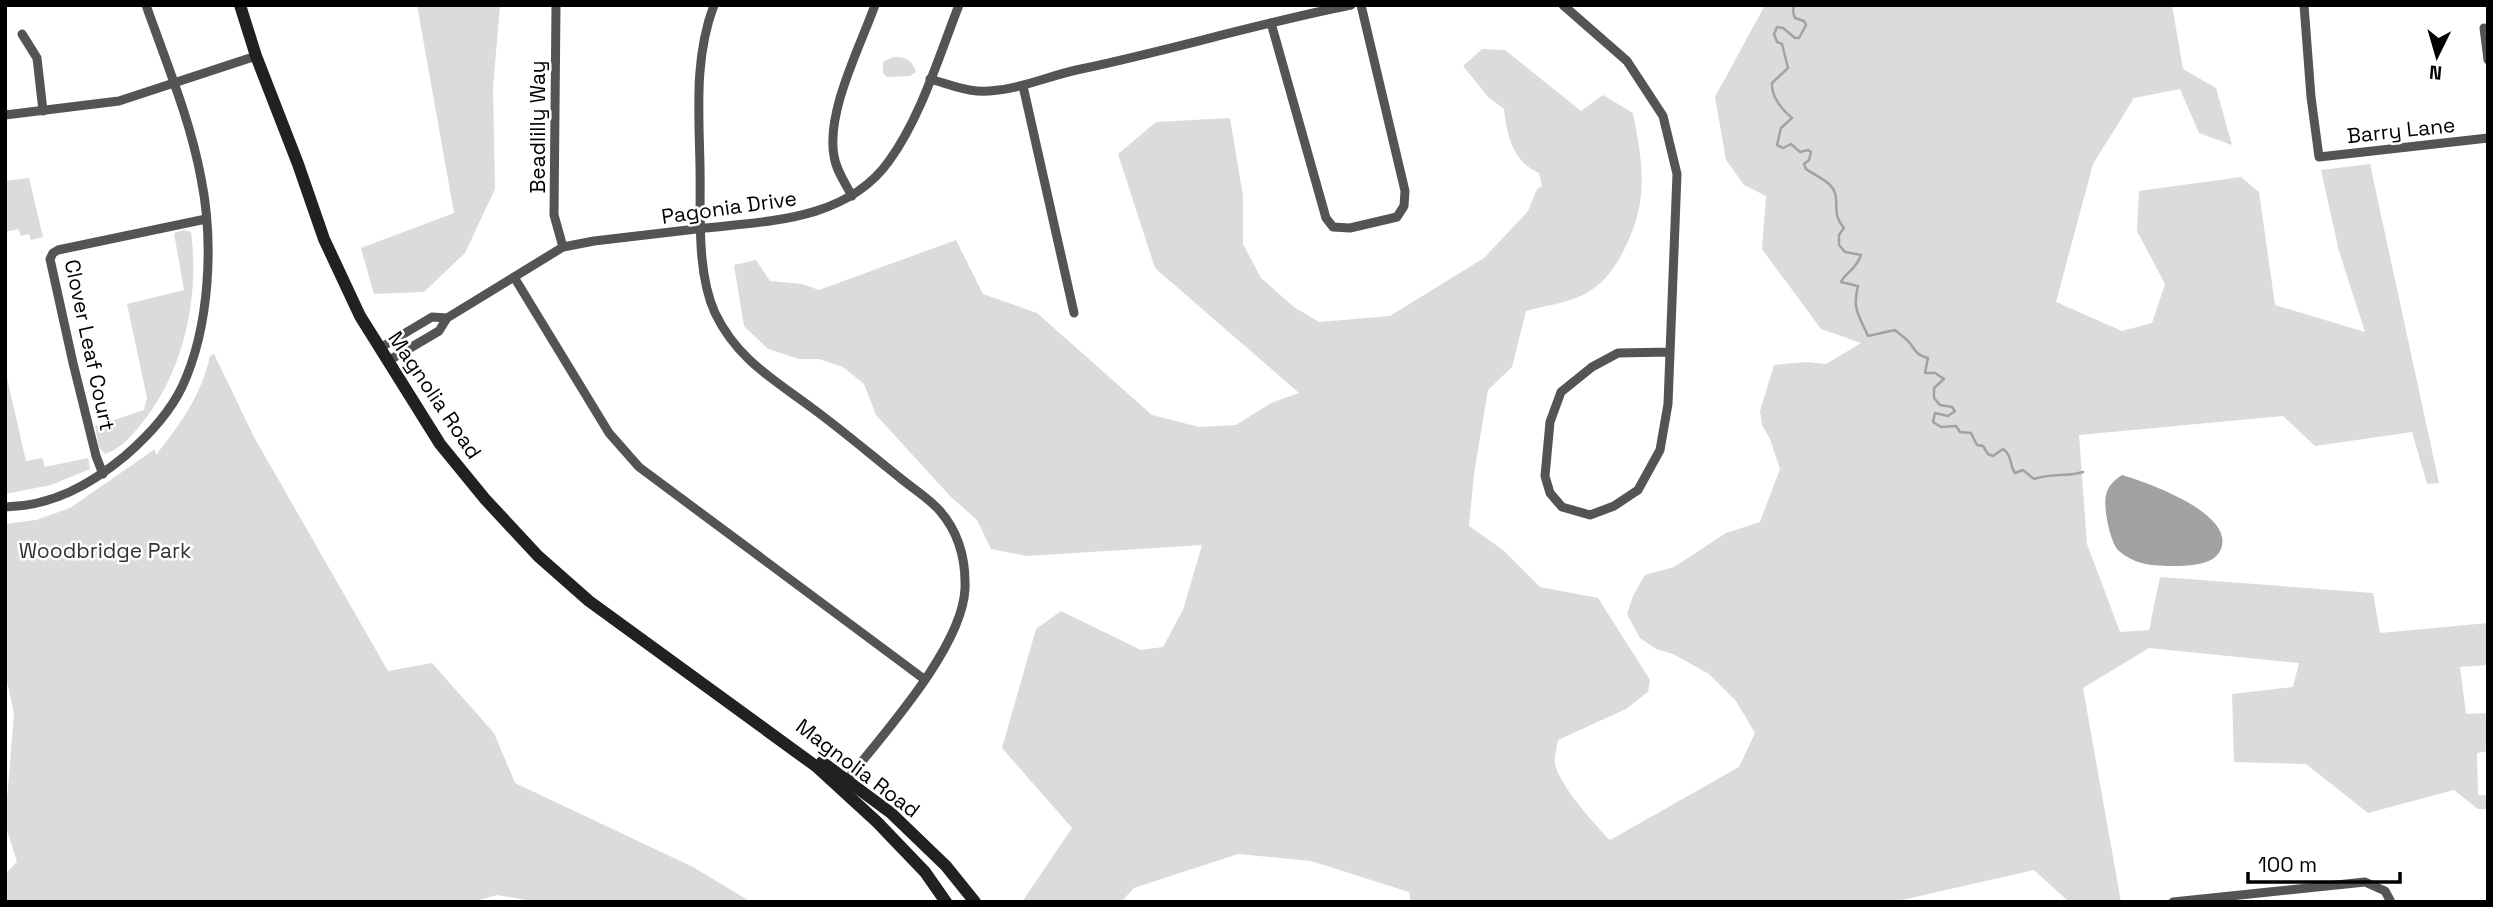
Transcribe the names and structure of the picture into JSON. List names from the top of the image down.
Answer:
{
  "streets": {
    "main road": ["Magnolia Road"],
    "street": [
      "Beadlilly Way",
      "Barry Lane",
      "Pagonia Drive",
      "Clover Leaf Court"
    ]
  },
  "crossings": [
    ["Beadlilly Way", "Pagonia Drive"],
    ["Pagonia Drive", "Magnolia Road"]
  ],
  "parks": ["Woodbridge Park"],
  "scale_bar": "100 m",
  "north": "bottom"
}
